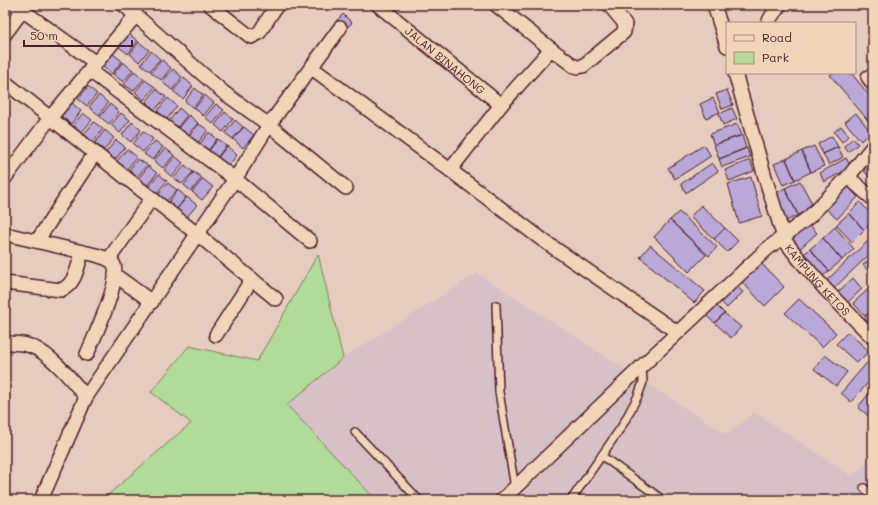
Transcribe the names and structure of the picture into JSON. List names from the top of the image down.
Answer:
{
  "streets": {
    "street": ["JALAN BINAHONG", "KAMPUNG KETOS"]
  },
  "legend": ["Road", "Park"],
  "scale_bar": "50 m"
}
